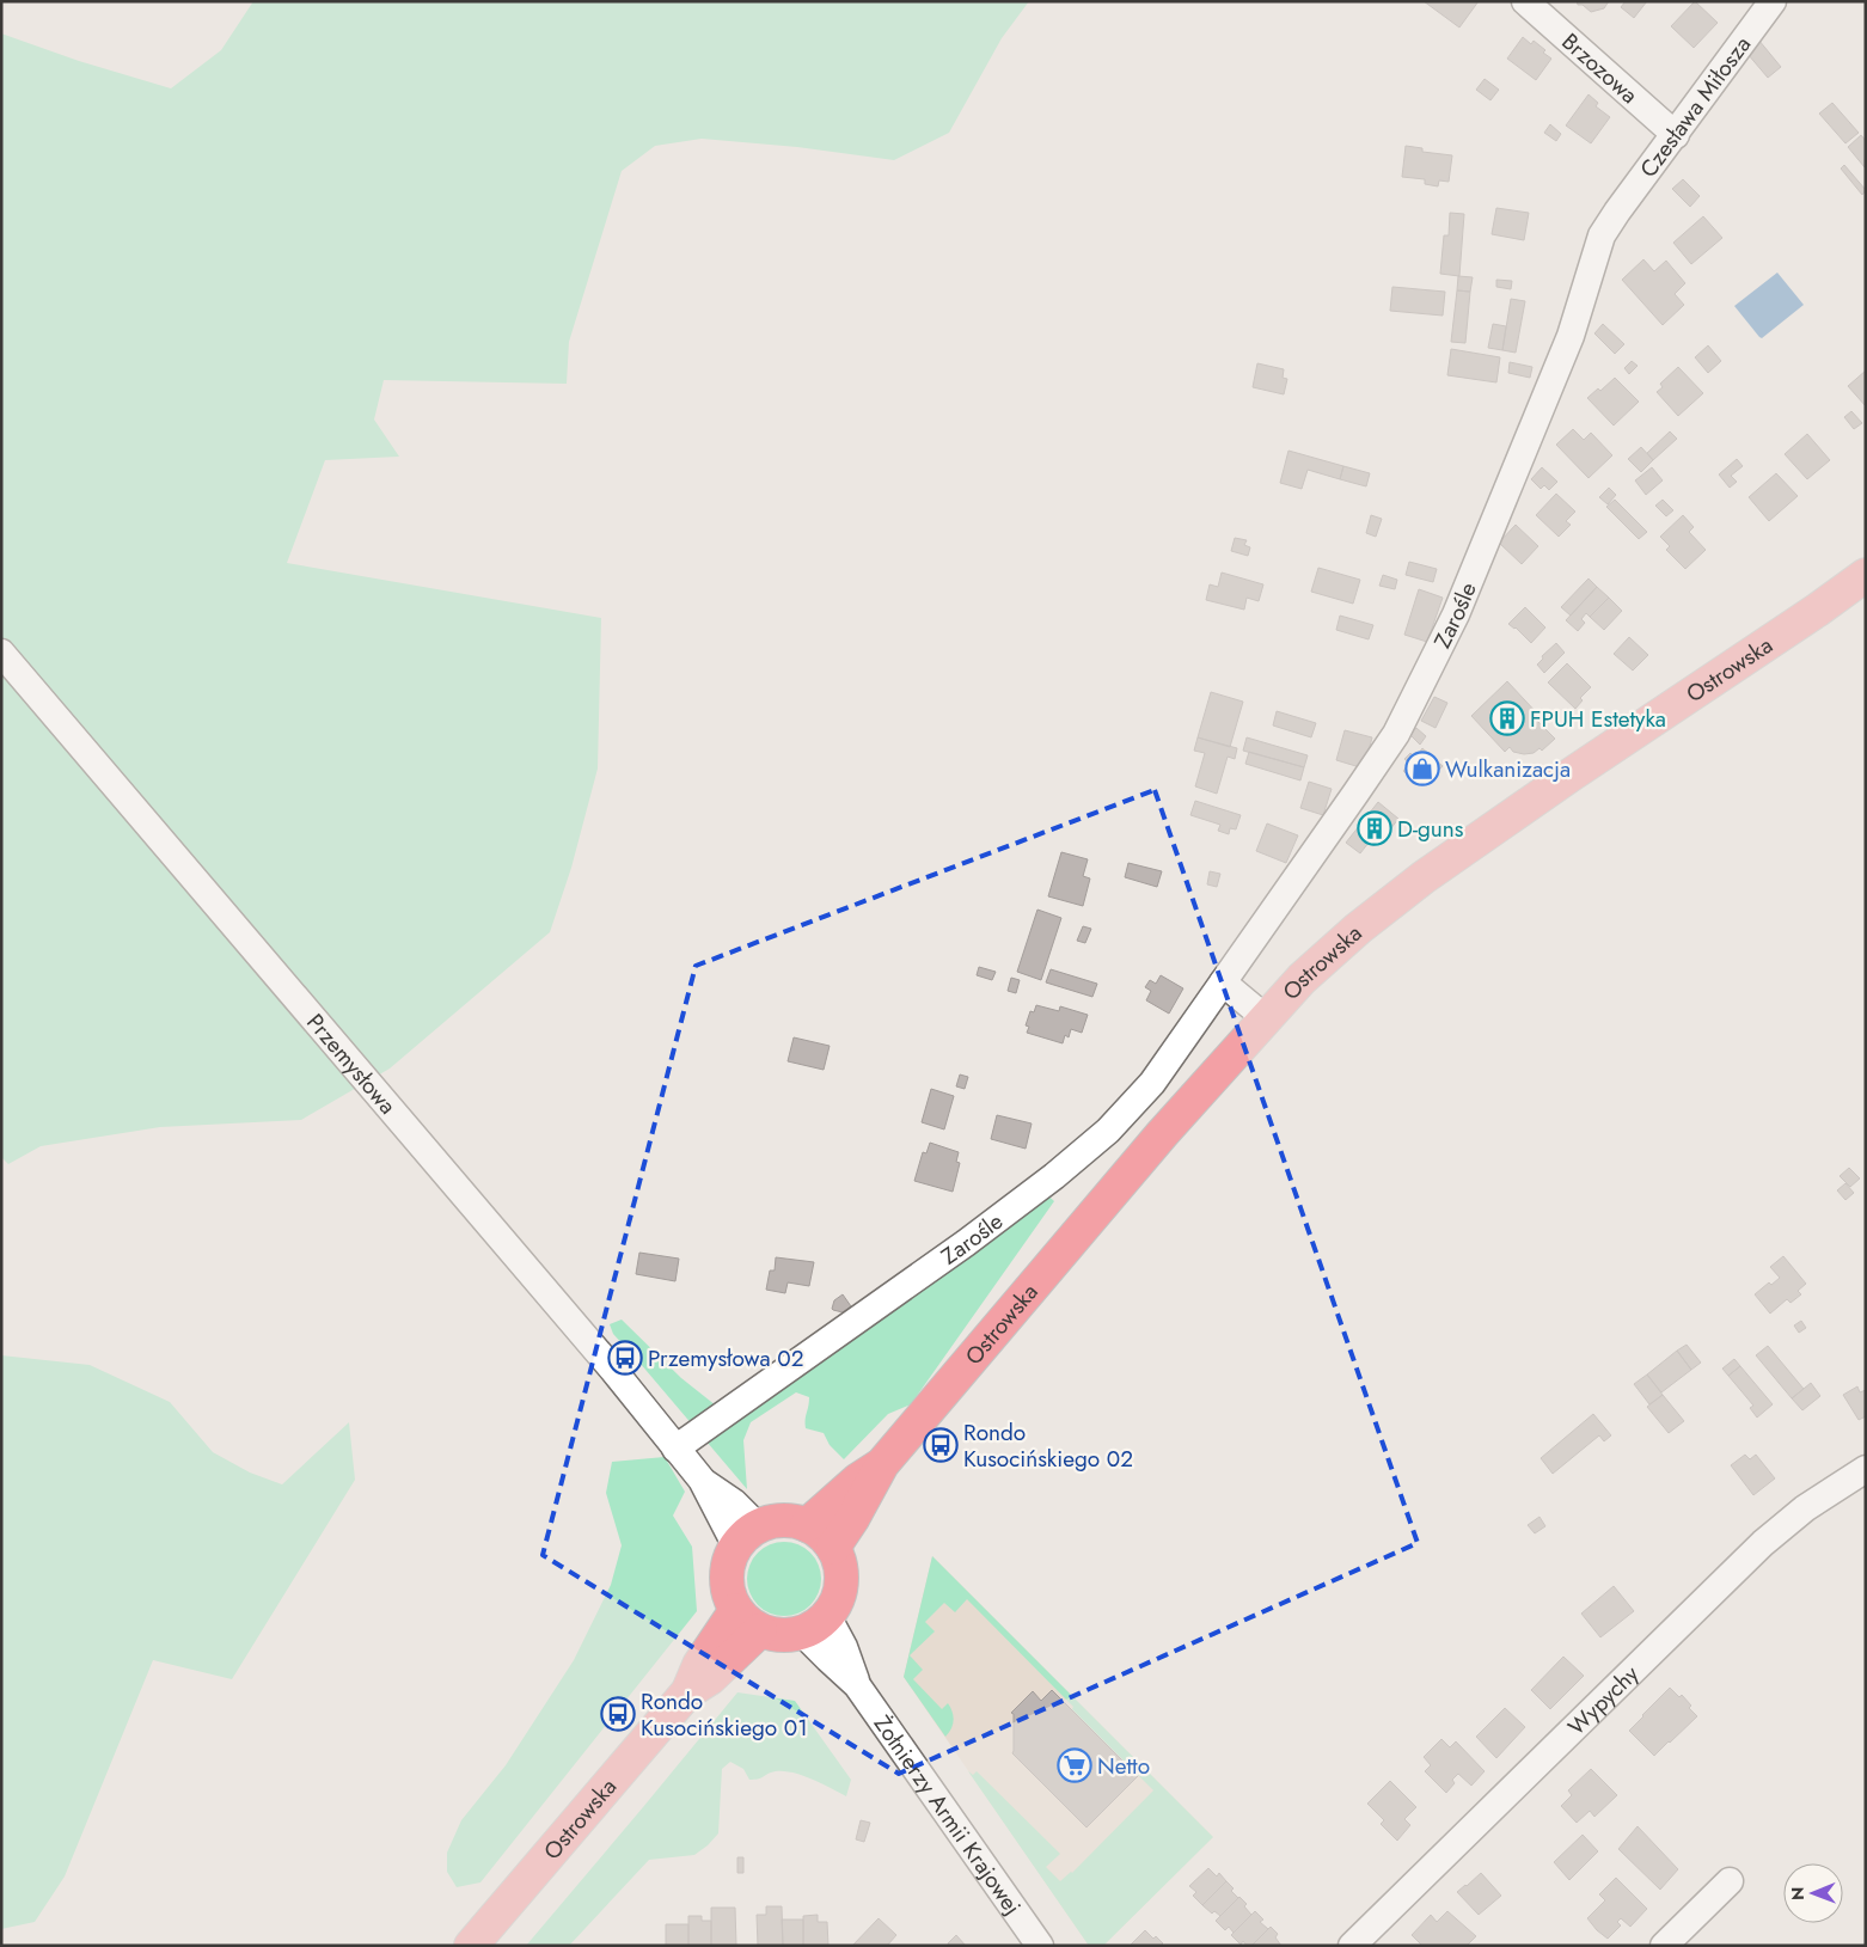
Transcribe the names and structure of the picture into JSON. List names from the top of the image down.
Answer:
{
  "streets": {
    "main road": ["Ostrowska"],
    "street": [
      "Brzozowa",
      "Czesława Miłosza",
      "Zarośle",
      "Przemysłowa",
      "Wypychy",
      "Żołnierzy Armii Krajowej"
    ]
  },
  "crossings": [
    ["Brzozowa", "Czesława Miłosza"],
    ["Czesława Miłosza", "Zarośle"],
    ["Zarośle", "Przemysłowa"],
    ["Ostrowska", "Przemysłowa"],
    ["Ostrowska", "Żołnierzy Armii Krajowej"],
    ["Przemysłowa", "Żołnierzy Armii Krajowej"]
  ],
  "places": {
    "building": ["FPUH Estetyka", "D-guns"],
    "shop": ["Wulkanizacja"],
    "bus stop": ["Przemysłowa 02", "Rondo Kusocińskiego 02", "Rondo Kusocińskiego 01"],
    "supermarket": ["Netto"]
  },
  "north": "left"
}
